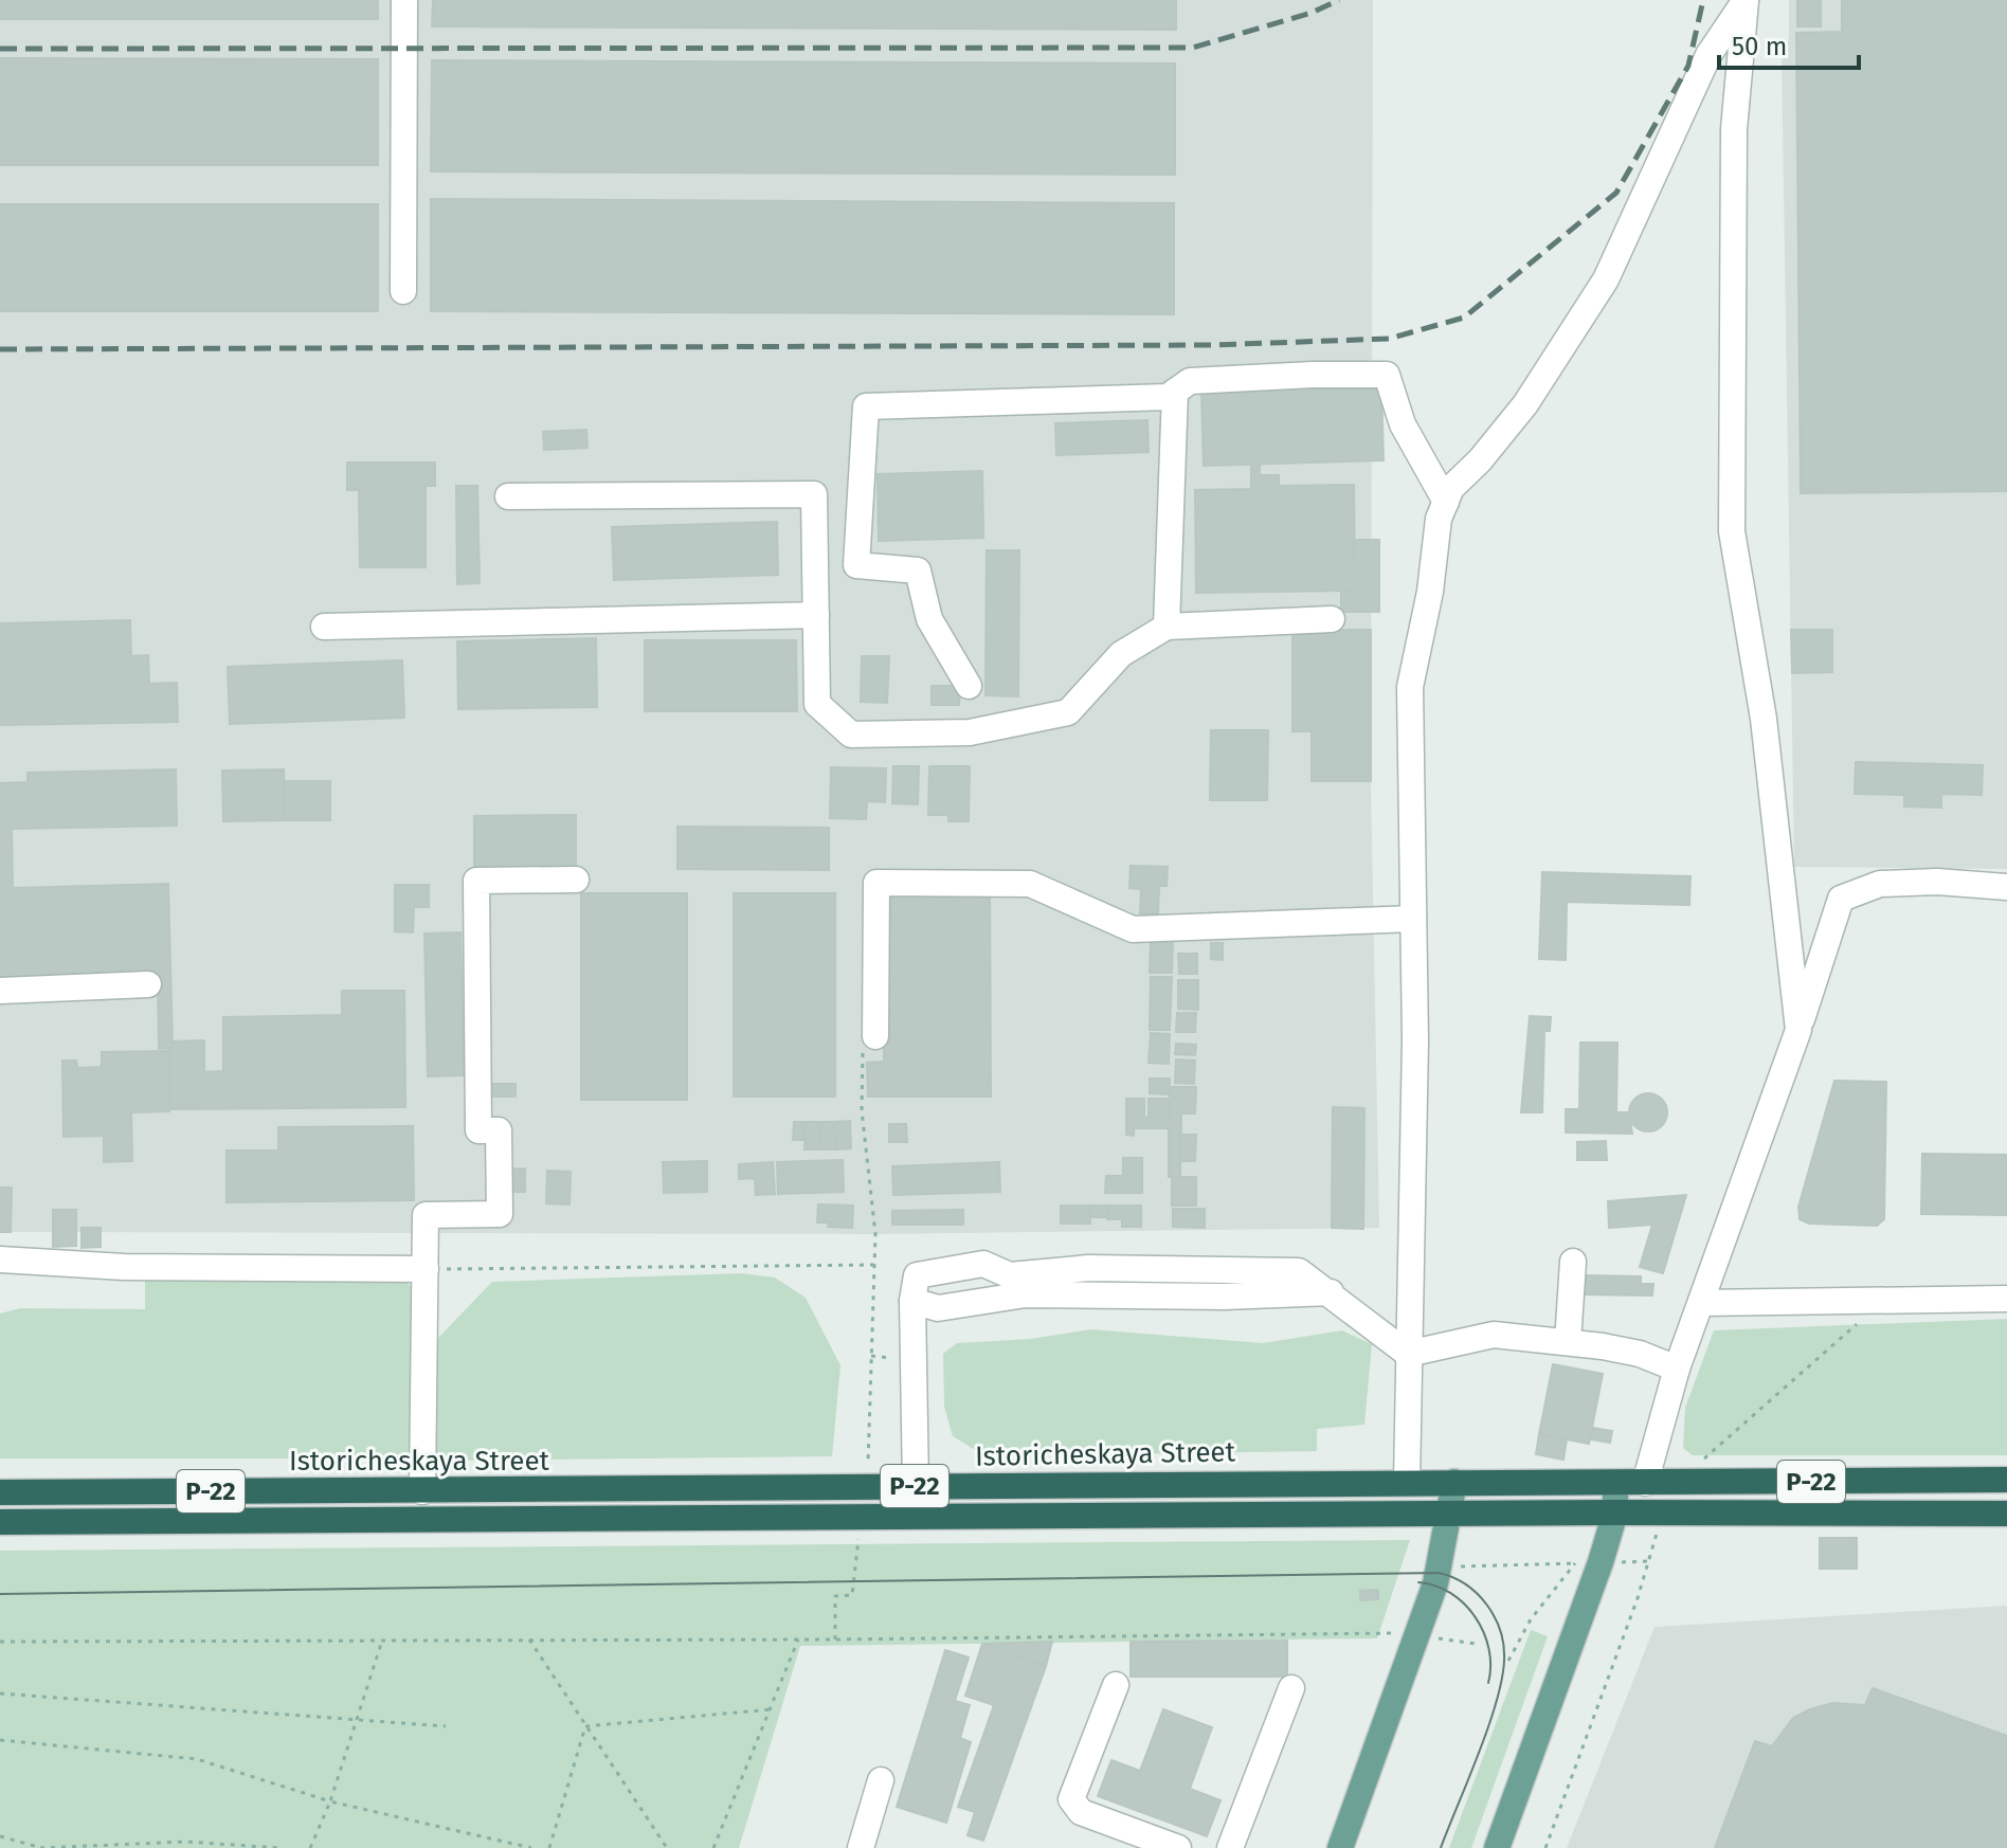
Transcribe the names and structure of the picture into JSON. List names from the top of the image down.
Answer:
{
  "streets": {
    "highway": ["Istoricheskaya Street", "Р-22"]
  },
  "scale_bar": "50 m"
}
